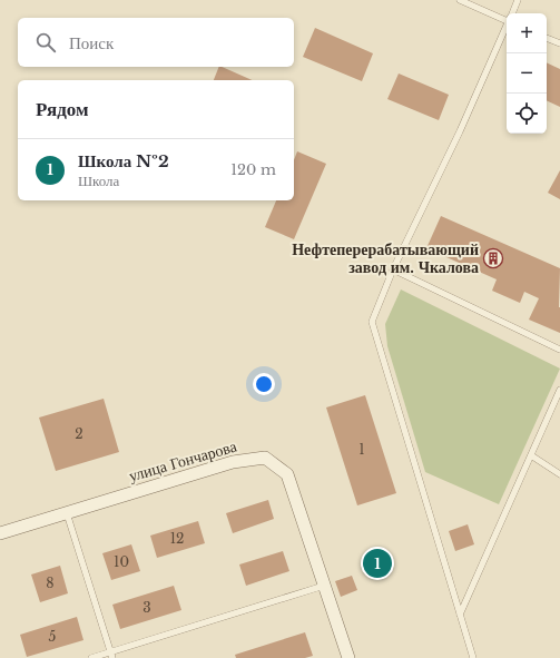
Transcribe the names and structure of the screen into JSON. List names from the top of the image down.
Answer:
{
  "streets": {
    "street": ["улица Гончарова"]
  },
  "places": {
    "building": ["Нефтеперерабатывающий завод им. Чкалова"]
  },
  "house_numbers": [
    "2",
    "1",
    "12",
    "10",
    "8",
    "3",
    "5"
  ],
  "page": {
    "map_buttons": ["+", "−"],
    "search": "Поиск",
    "heading": "Рядом",
    "list": [
      {
        "mark": "1",
        "name": "Школа №2",
        "note": "Школа",
        "value": "120 m"
      }
    ],
    "pins": "1"
  }
}
